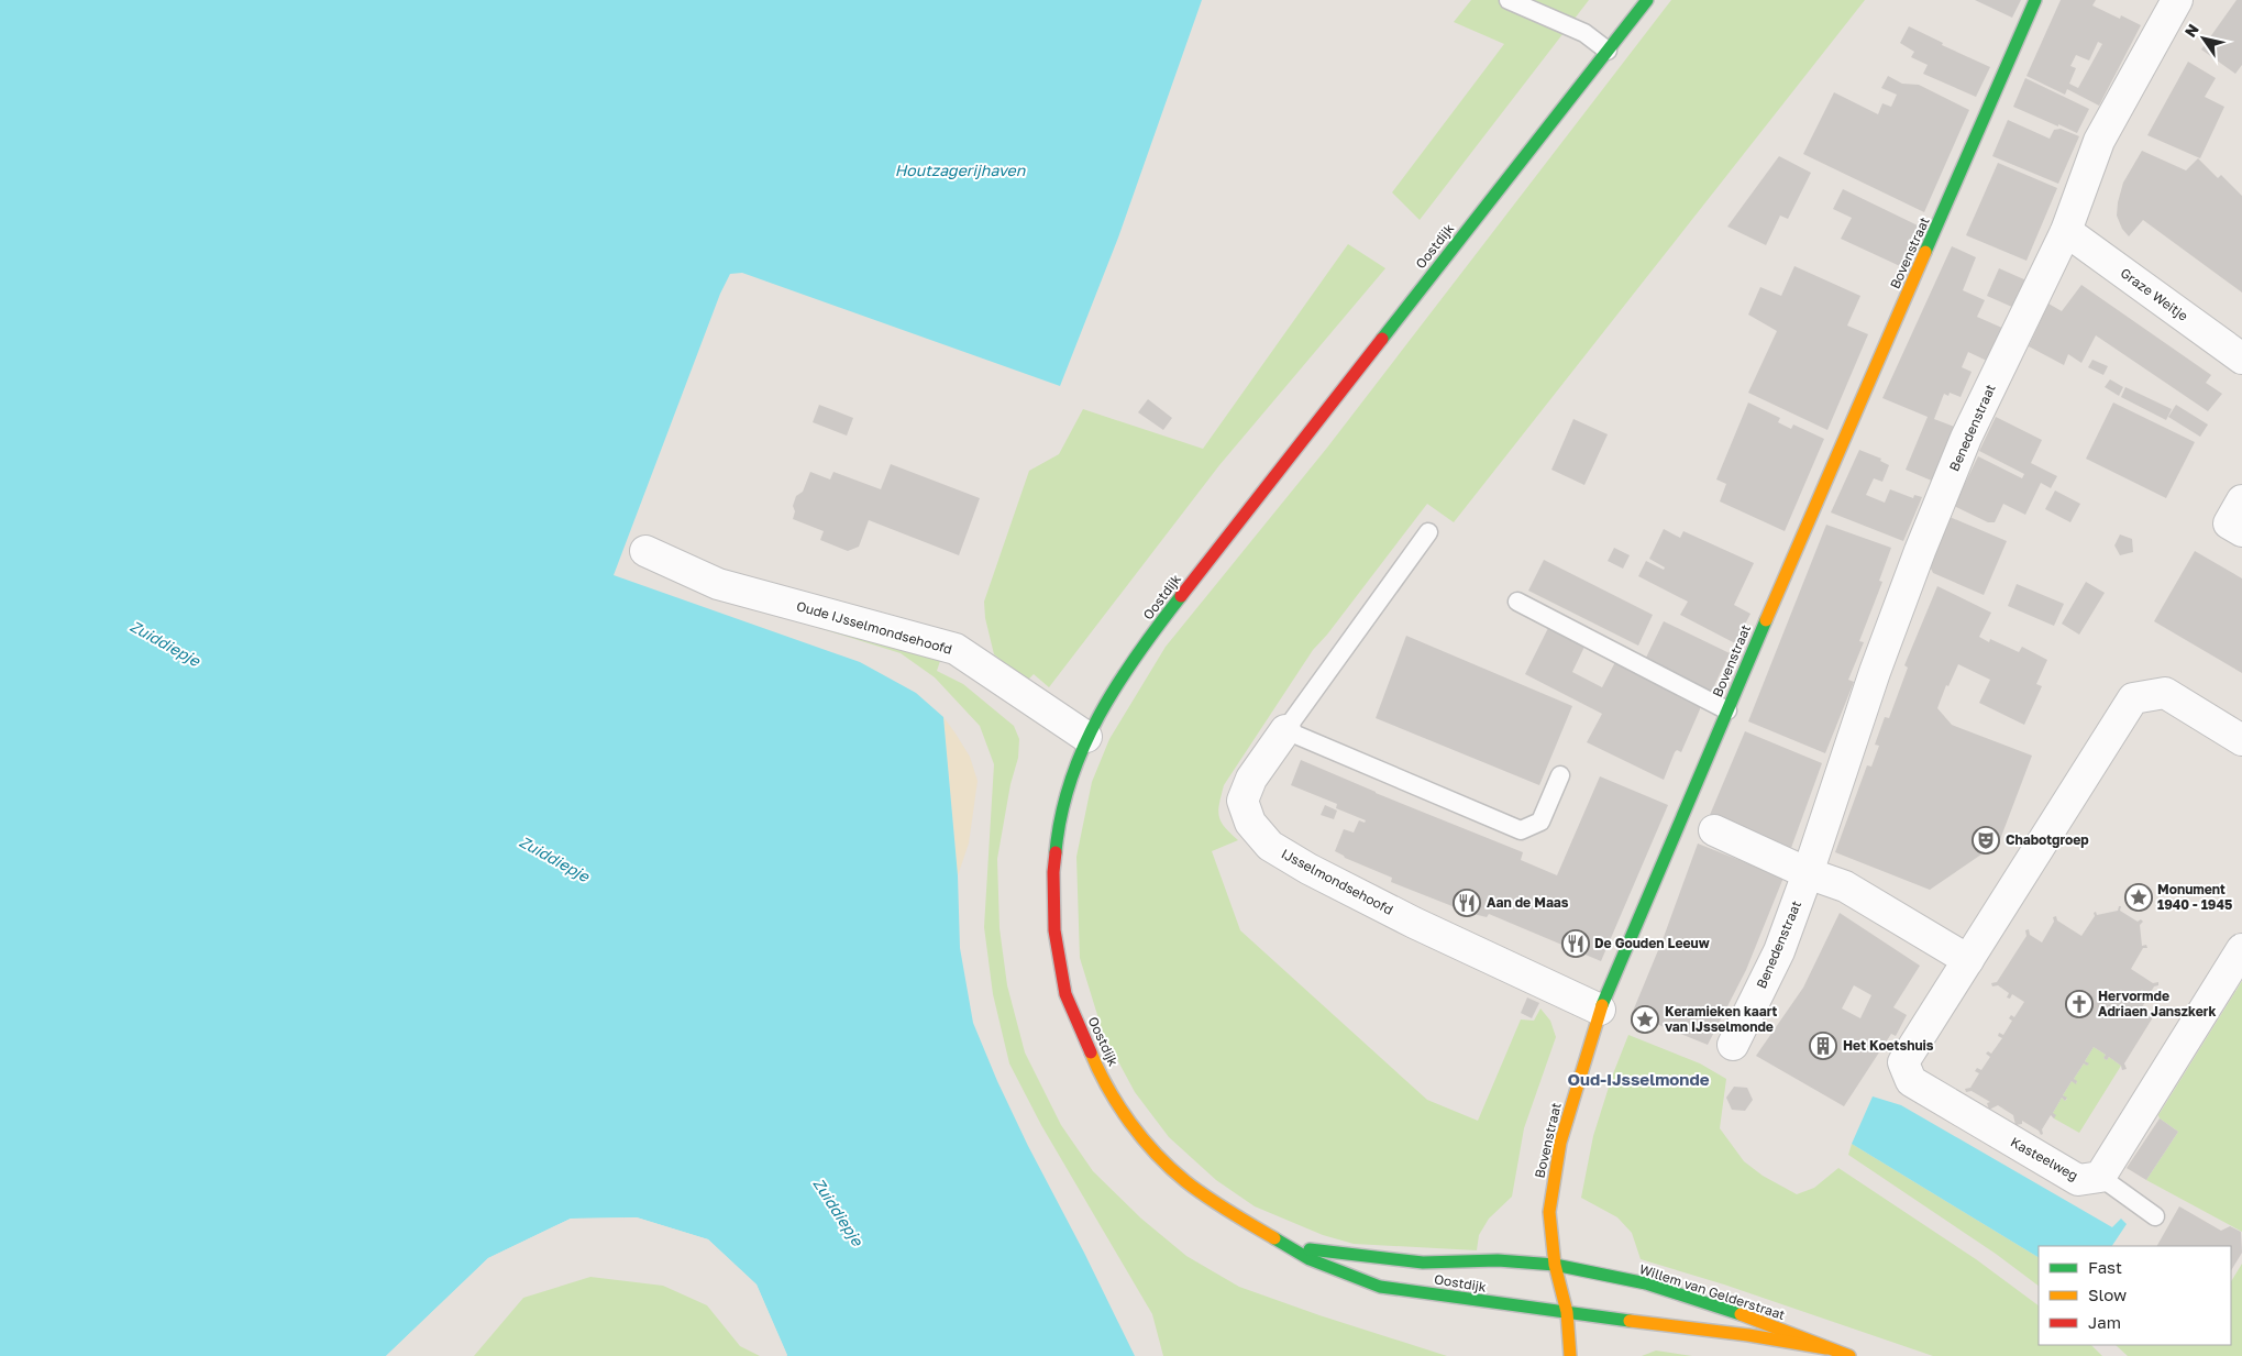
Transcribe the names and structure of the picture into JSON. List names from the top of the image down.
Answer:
{
  "streets": {
    "street": [
      "Oostdijk",
      "Bovenstraat",
      "Graze Weitje",
      "Benedenstraat",
      "Oude IJsselmondsehoofd",
      "IJsselmondsehoofd",
      "Kasteelweg",
      "Willem van Gelderstraat"
    ]
  },
  "crossings": [
    ["Oostdijk", "Bovenstraat"],
    ["Oostdijk", "Oude IJsselmondsehoofd"],
    ["Oostdijk", "Willem van Gelderstraat"],
    ["Bovenstraat", "IJsselmondsehoofd"],
    ["Bovenstraat", "Willem van Gelderstraat"],
    ["Graze Weitje", "Benedenstraat"]
  ],
  "districts": ["Oud-IJsselmonde"],
  "water": ["Houtzagerijhaven", "Zuiddiepje"],
  "places": {
    "theatre": ["Chabotgroep"],
    "place": ["Monument 1940 - 1945", "Keramieken kaart van IJsselmonde"],
    "restaurant": ["Aan de Maas", "De Gouden Leeuw"],
    "church": ["Hervormde Adriaen Janszkerk"],
    "building": ["Het Koetshuis"]
  },
  "legend": ["Fast", "Slow", "Jam"],
  "north": "top left"
}
